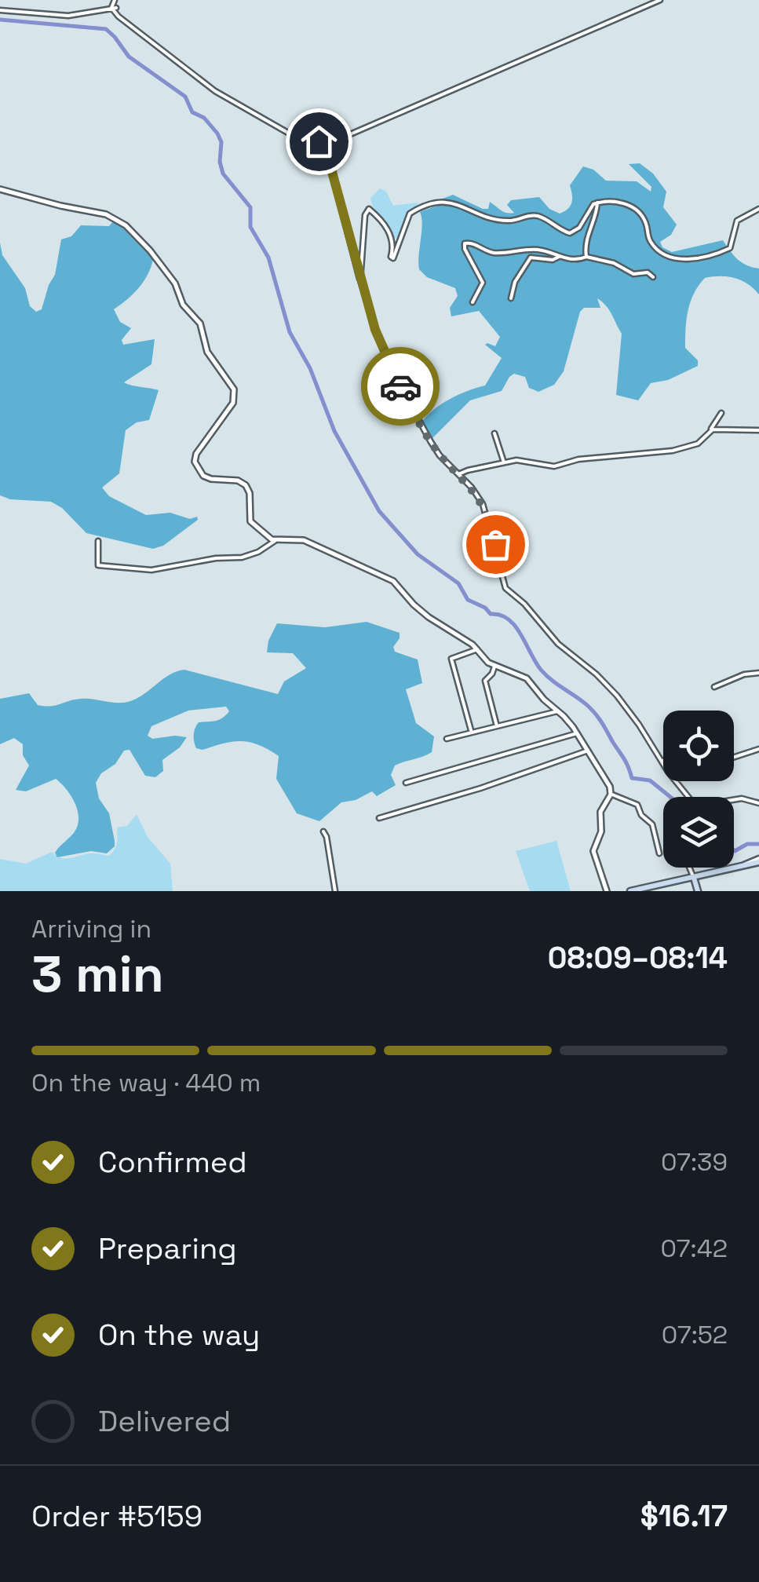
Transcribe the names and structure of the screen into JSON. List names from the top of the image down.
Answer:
{
  "page": {
    "heading": ["3 min", "Arriving in", "08:09–08:14"],
    "panel": ["Order #5159", "$16.17"],
    "bar": "On the way · 440 m",
    "list": [
      ["Confirmed", "07:39"],
      ["Preparing", "07:42"],
      ["On the way", "07:52"],
      "Delivered"
    ]
  }
}
